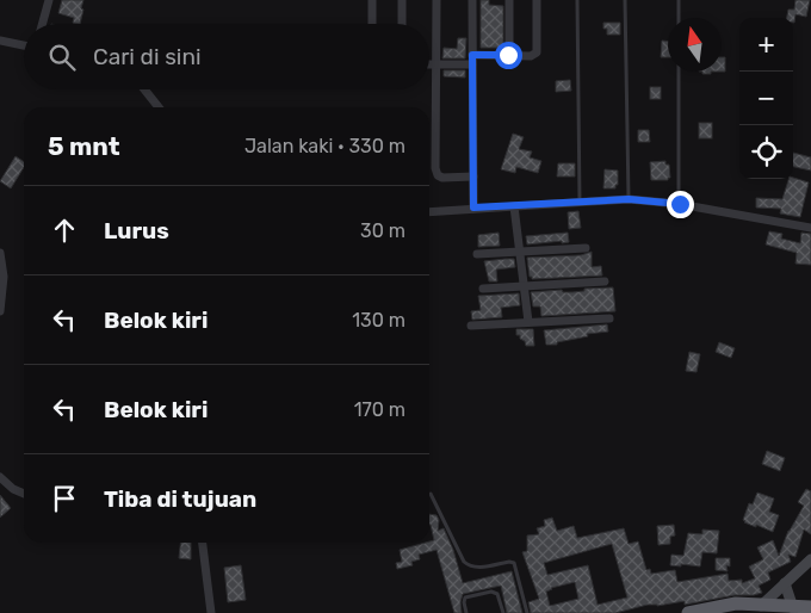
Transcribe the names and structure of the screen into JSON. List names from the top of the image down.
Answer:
{
  "north": "top",
  "page": {
    "map_buttons": ["+", "−"],
    "search": "Cari di sini",
    "heading": ["5 mnt", "Jalan kaki · 330 m"],
    "list": [
      ["Lurus", "30 m"],
      ["Belok kiri", "130 m"],
      ["Belok kiri", "170 m"],
      "Tiba di tujuan"
    ]
  }
}
